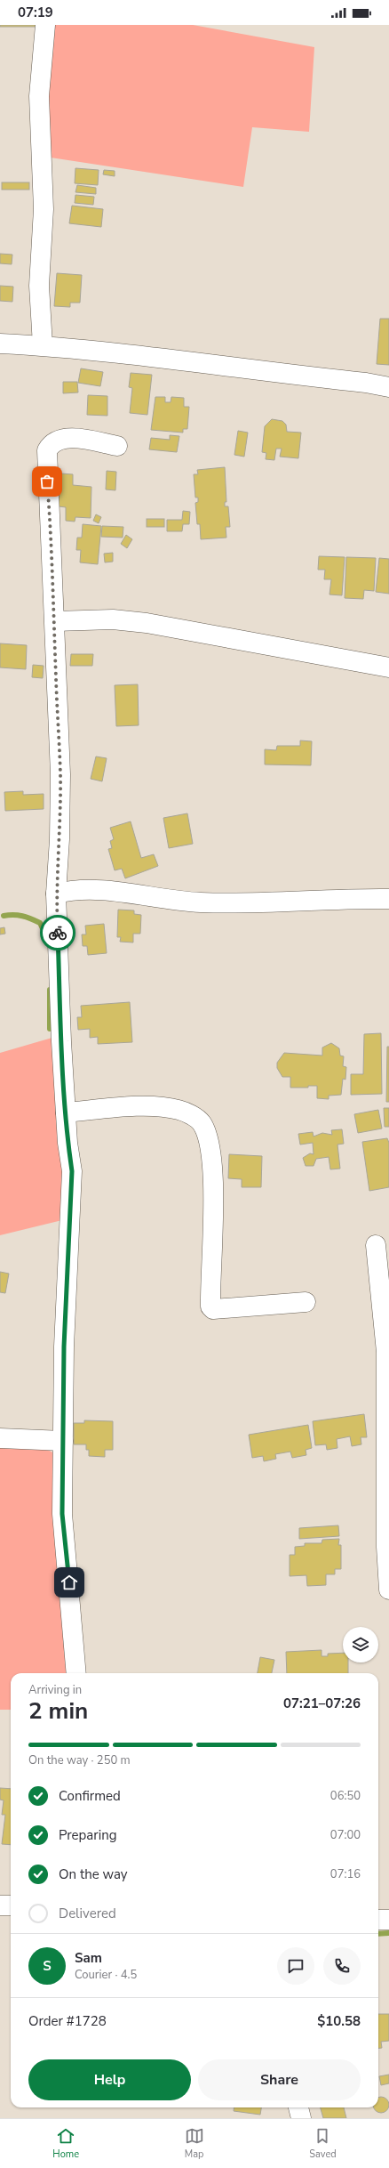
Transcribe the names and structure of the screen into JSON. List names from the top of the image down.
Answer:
{
  "page": {
    "status": "07:19",
    "heading": ["2 min", "Arriving in", "07:21–07:26"],
    "panel": [
      "Sam",
      "Courier · 4.5",
      "Order #1728",
      "$10.58"
    ],
    "bar": "On the way · 250 m",
    "list": [
      ["Confirmed", "06:50"],
      ["Preparing", "07:00"],
      ["On the way", "07:16"],
      "Delivered"
    ],
    "round": "S",
    "buttons": ["Help", "Share"],
    "tabs": ["Home", "Map", "Saved"]
  }
}
